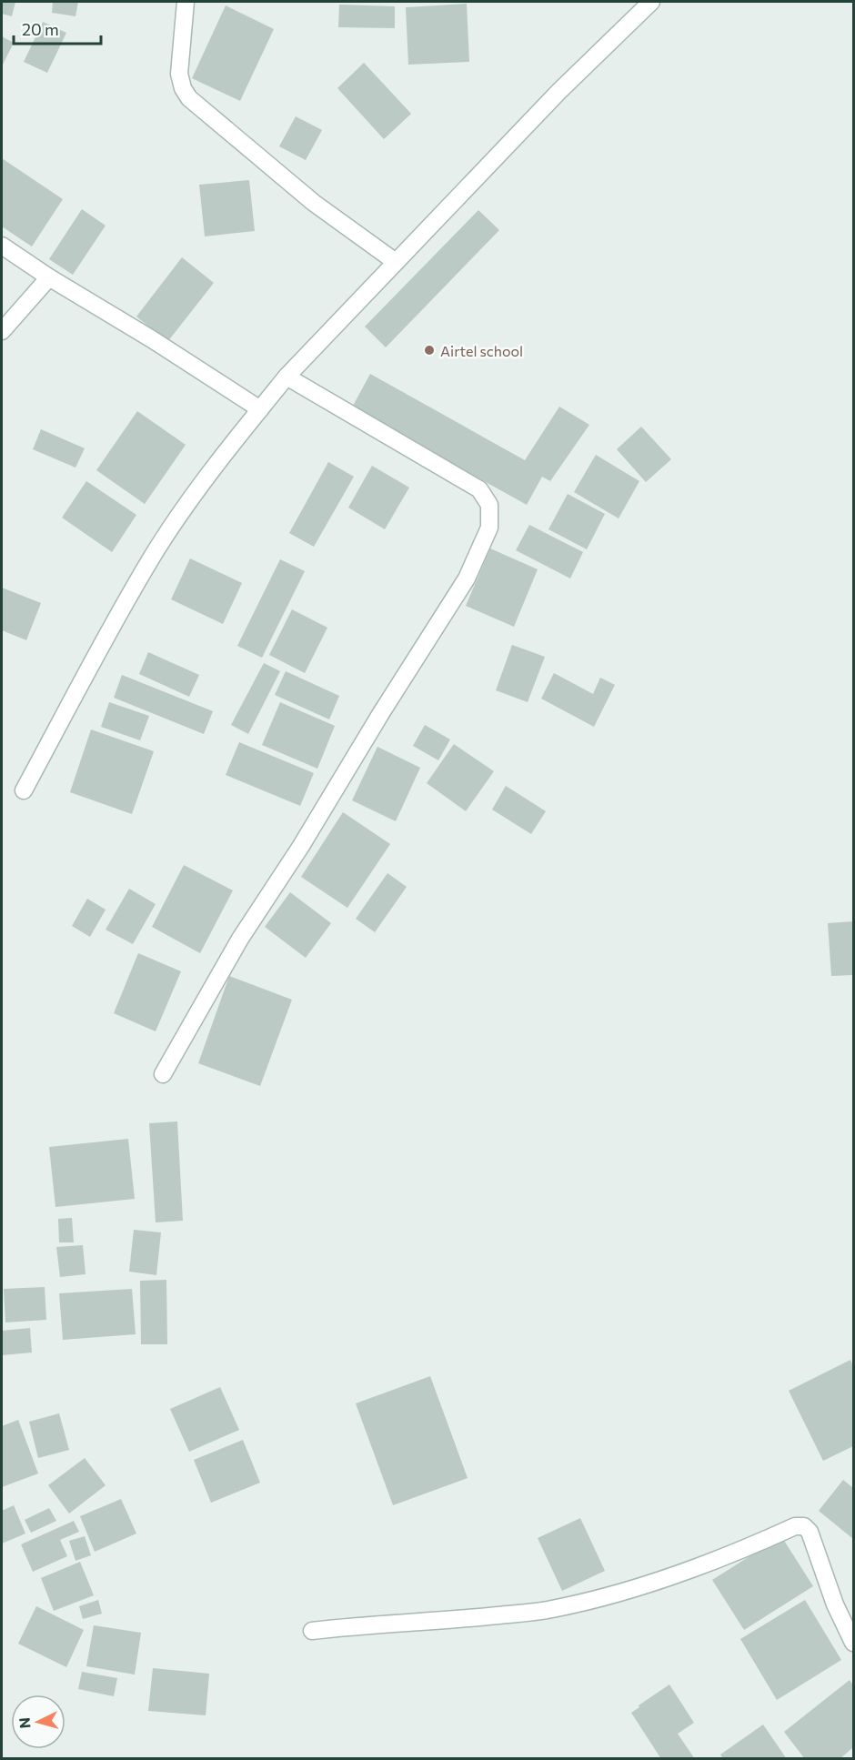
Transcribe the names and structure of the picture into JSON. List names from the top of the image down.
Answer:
{
  "places": ["Airtel school"],
  "scale_bar": "20 m",
  "north": "left"
}
